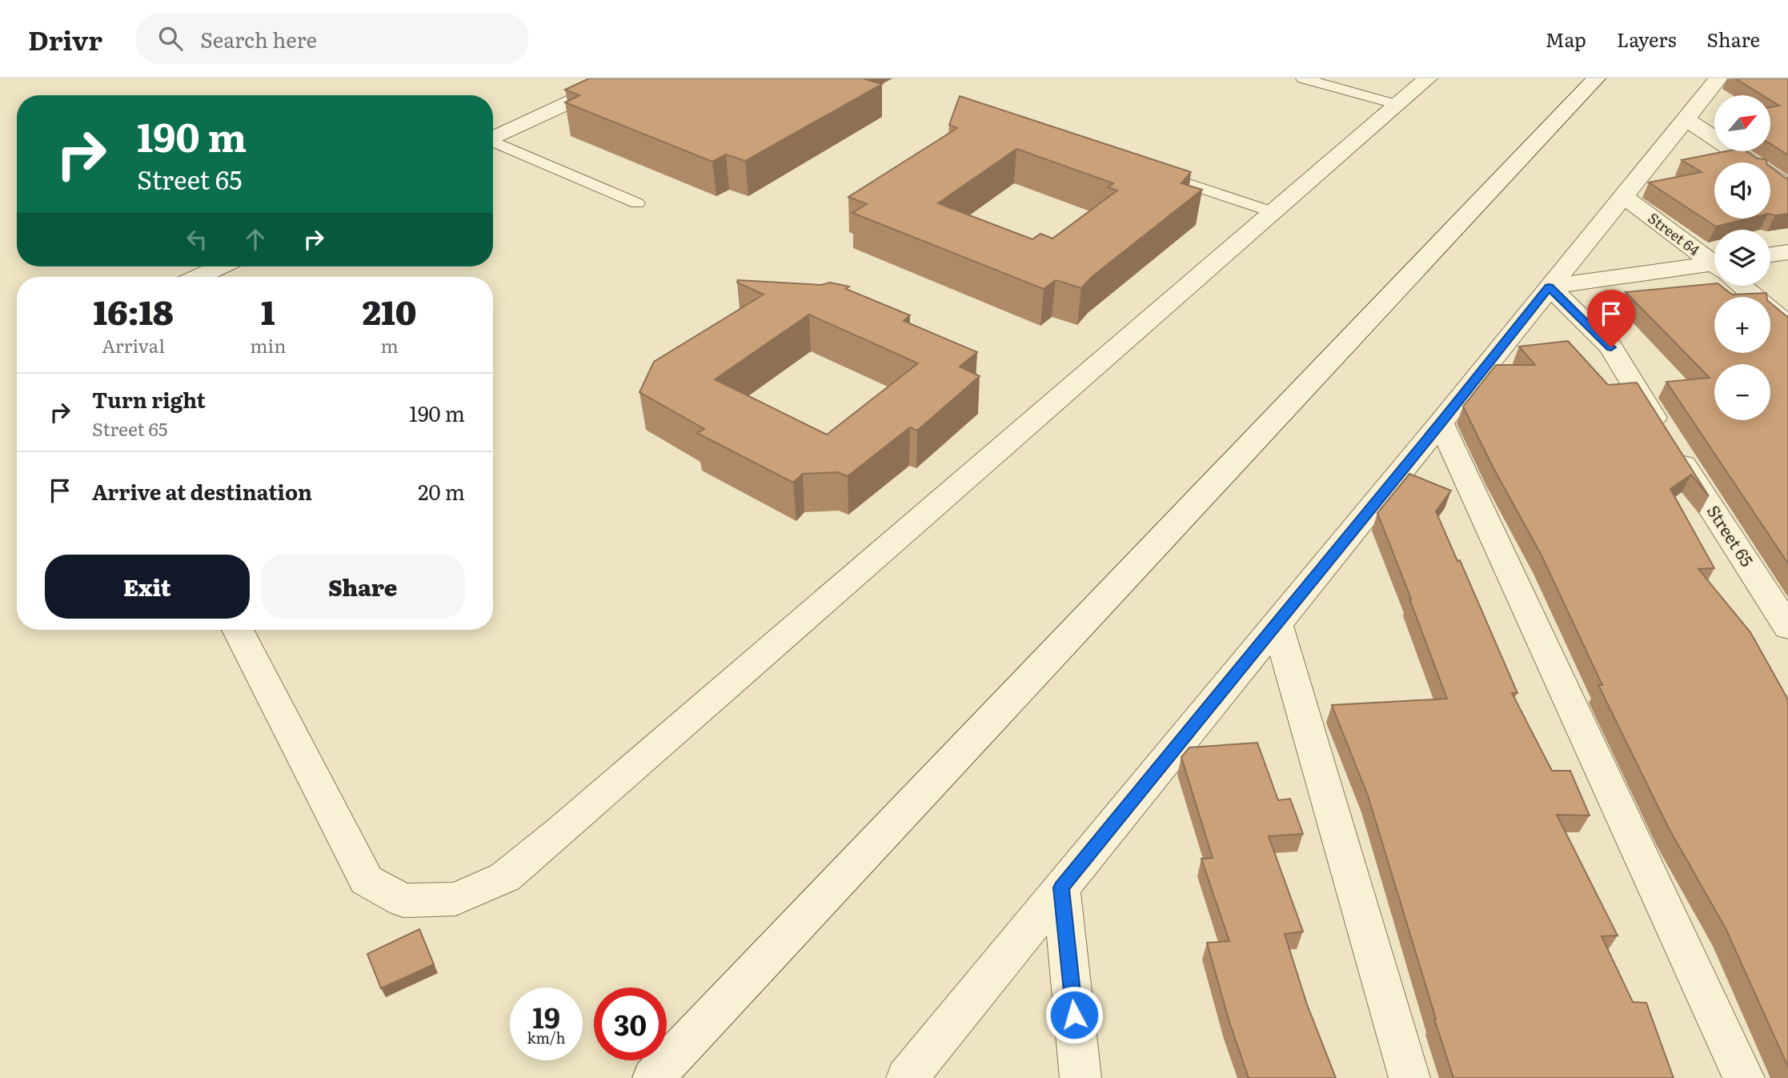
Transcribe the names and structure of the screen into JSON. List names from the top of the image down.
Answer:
{
  "streets": {
    "street": ["Street 64", "Street 65"]
  },
  "north": "top right",
  "page": {
    "header": "Drivr",
    "search": "Search here",
    "nav": ["Map", "Layers", "Share"],
    "map_buttons": ["+", "−"],
    "turn": ["190 m", "Street 65"],
    "eta": [
      "16:18",
      "Arrival",
      "1",
      "min",
      "210",
      "m"
    ],
    "list": [
      {
        "name": "Turn right",
        "note": "Street 65",
        "value": "190 m"
      },
      {
        "name": "Arrive at destination",
        "value": "20 m"
      }
    ],
    "buttons": ["Exit", "Share"],
    "speed": "19 km/h",
    "limit": "30"
  }
}
